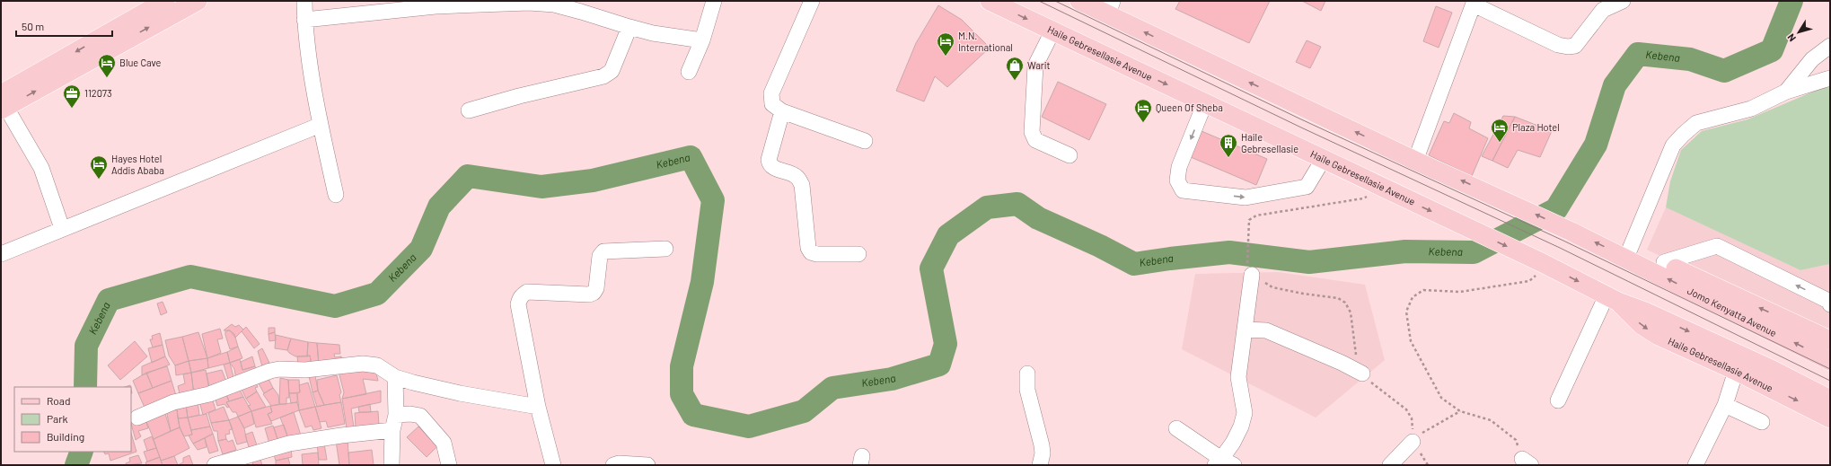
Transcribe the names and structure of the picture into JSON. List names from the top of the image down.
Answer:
{
  "streets": {
    "main road": ["Haile Gebresellasie Avenue", "Jomo Kenyatta Avenue"]
  },
  "water": ["Kebena"],
  "places": {
    "hotel": [
      "M.N. International",
      "Blue Cave",
      "Queen Of Sheba",
      "Plaza Hotel",
      "Hayes Hotel Addis Ababa"
    ],
    "shop": ["Warit"],
    "office": ["112073"],
    "building": ["Haile Gebresellasie"]
  },
  "legend": ["Road", "Park", "Building"],
  "scale_bar": "50 m",
  "north": "bottom left"
}
